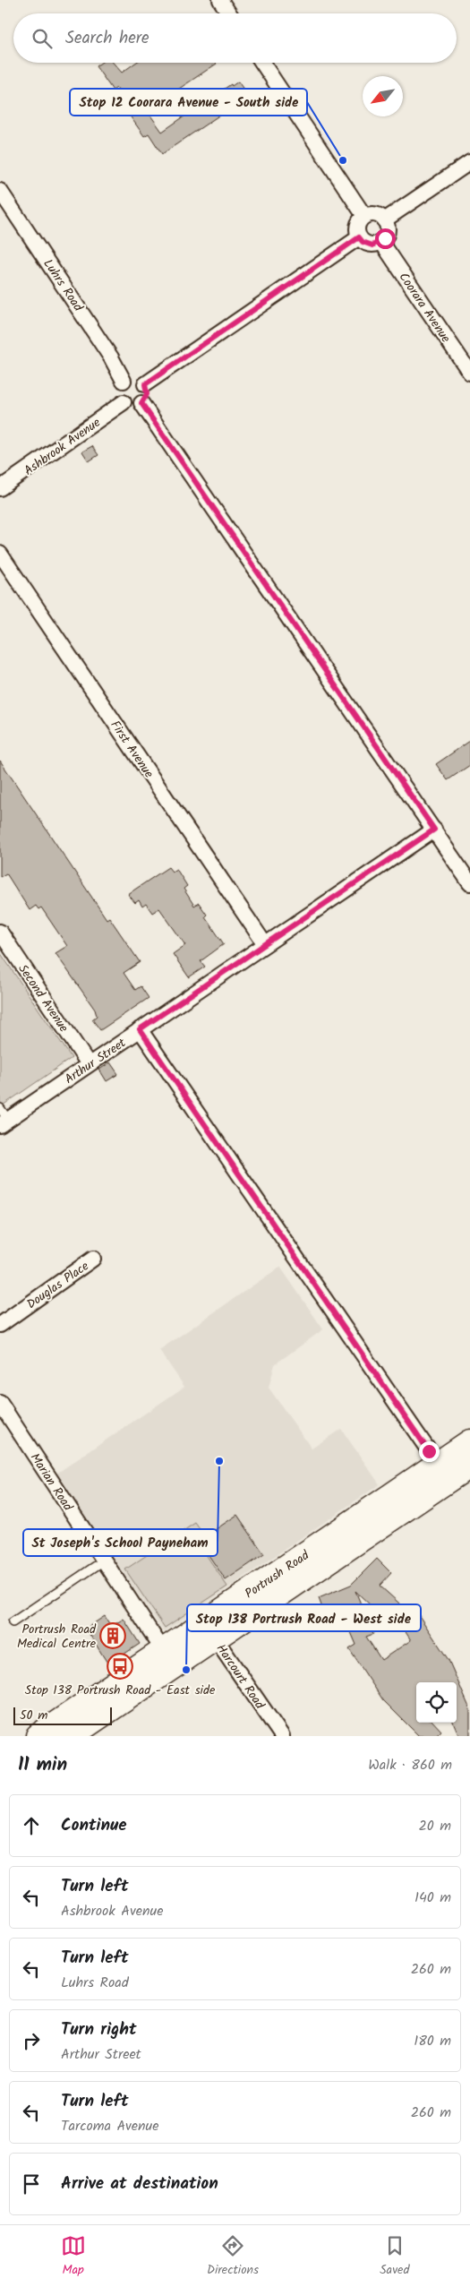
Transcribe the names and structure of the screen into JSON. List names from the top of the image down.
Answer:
{
  "streets": {
    "highway": ["Portrush Road"],
    "street": [
      "Luhrs Road",
      "Coorara Avenue",
      "Ashbrook Avenue",
      "First Avenue",
      "Second Avenue",
      "Arthur Street",
      "Douglas Place",
      "Marian Road",
      "Harcourt Road"
    ]
  },
  "crossings": [
    ["Luhrs Road", "Ashbrook Avenue"],
    ["First Avenue", "Arthur Street"],
    ["Second Avenue", "Arthur Street"],
    ["Marian Road", "Portrush Road"],
    ["Portrush Road", "Harcourt Road"]
  ],
  "places": {
    "other": ["Stop 12 Coorara Avenue - South side", "St Joseph's School Payneham", "Stop 138 Portrush Road - West side"],
    "building": ["Portrush Road Medical Centre"],
    "bus stop": ["Stop 138 Portrush Road - East side"]
  },
  "scale_bar": "50 m",
  "north": "bottom left",
  "page": {
    "search": "Search here",
    "scale": "50 m",
    "heading": ["11 min", "Walk · 860 m"],
    "list": [
      ["Continue", "20 m"],
      ["Turn left", "Ashbrook Avenue", "140 m"],
      ["Turn left", "Luhrs Road", "260 m"],
      ["Turn right", "Arthur Street", "180 m"],
      ["Turn left", "Tarcoma Avenue", "260 m"],
      "Arrive at destination"
    ],
    "nav": ["Map", "Directions", "Saved"]
  }
}
